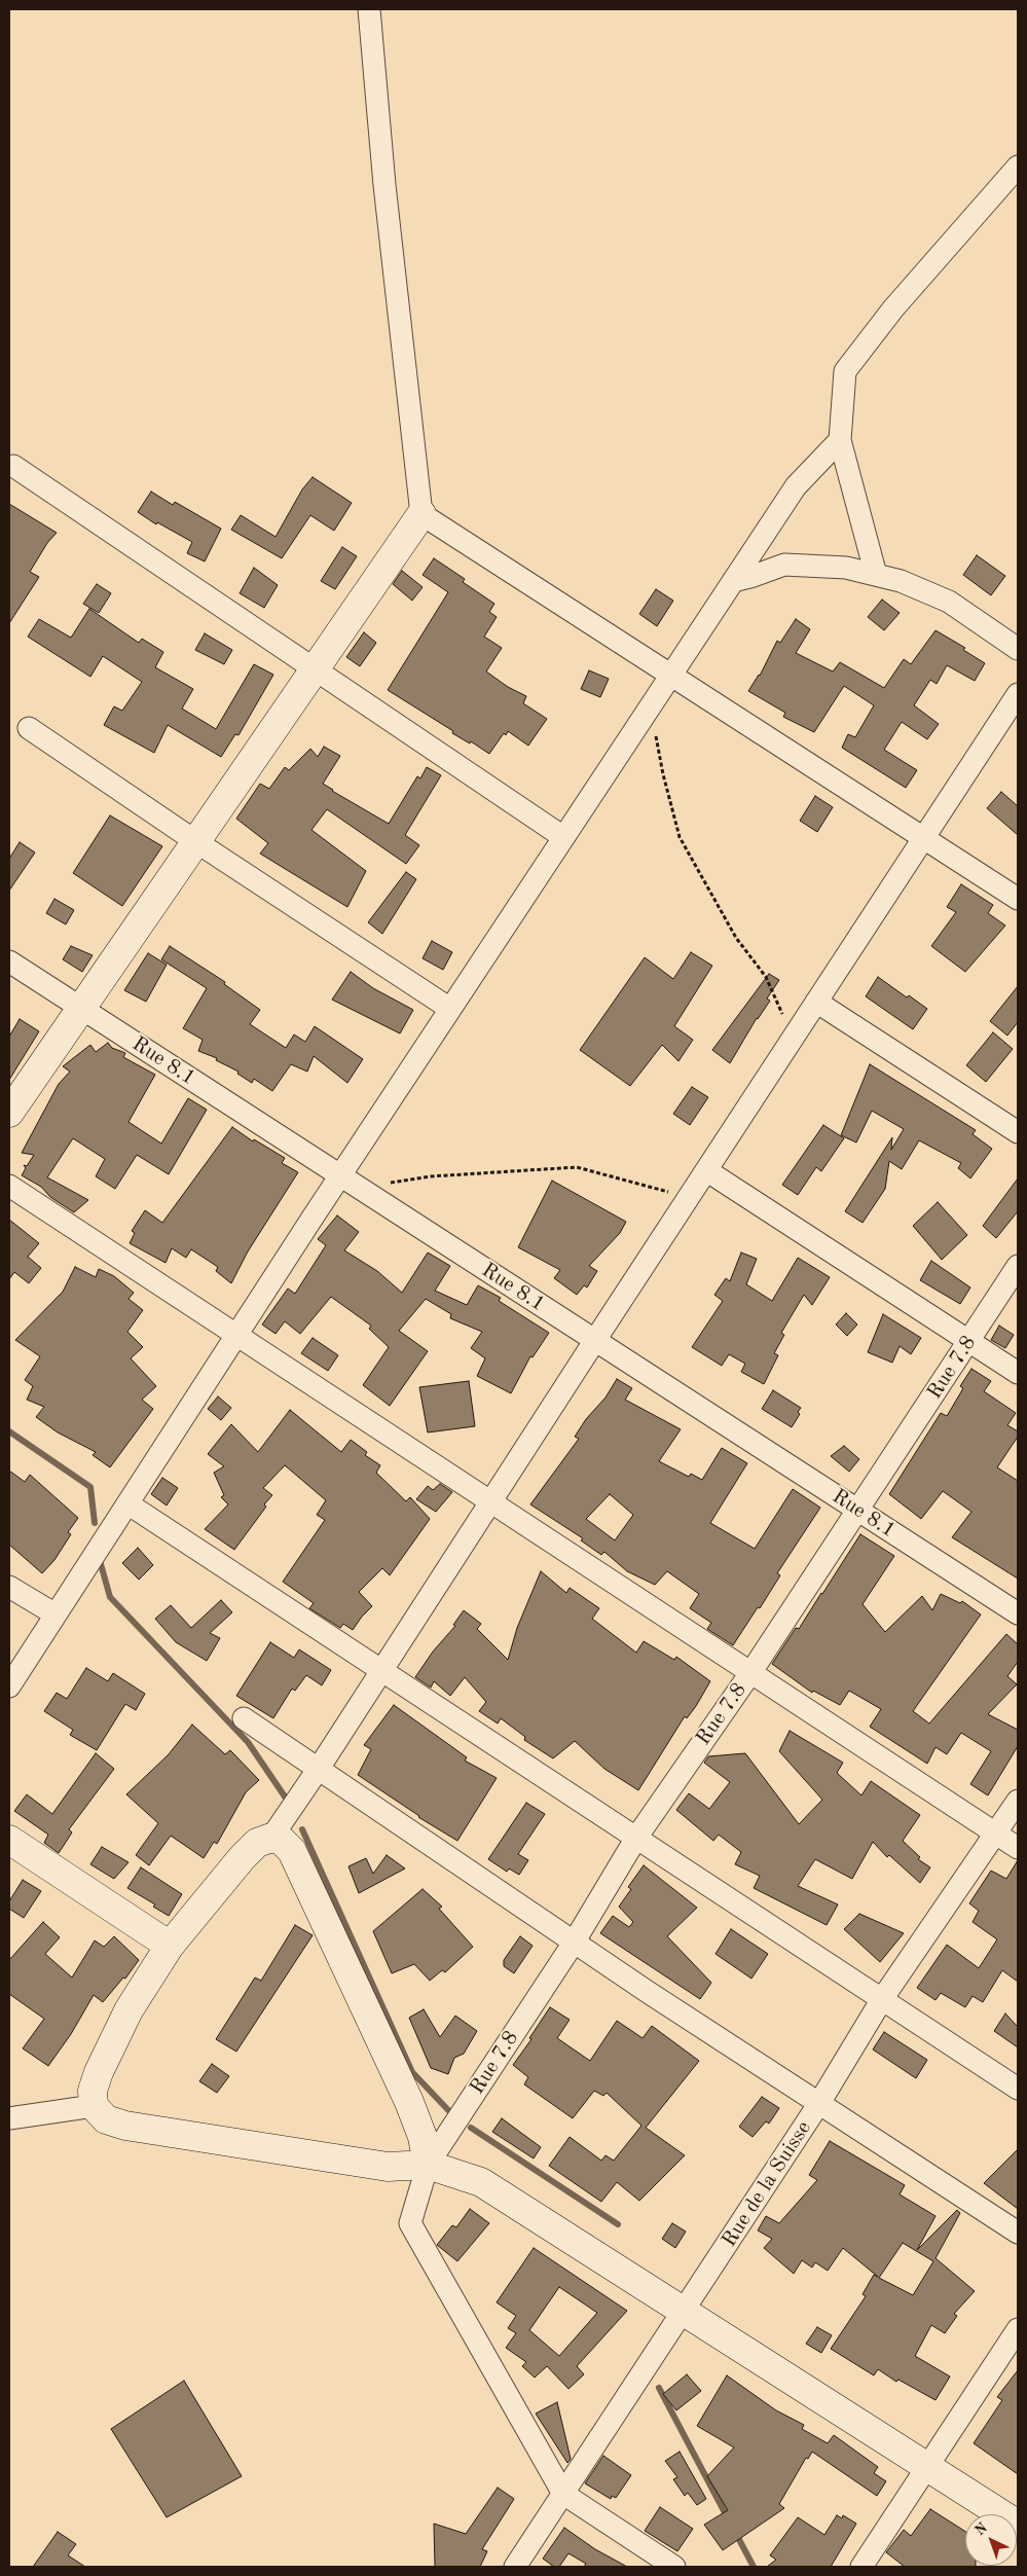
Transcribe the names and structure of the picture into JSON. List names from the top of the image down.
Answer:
{
  "streets": {
    "street": ["Rue 8.1", "Rue 7.8", "Rue de la Suisse"]
  },
  "crossings": [
    ["Rue 8.1", "Rue 7.8"],
    ["Rue 7.8", "Rue de la Suisse"]
  ],
  "north": "top left"
}
